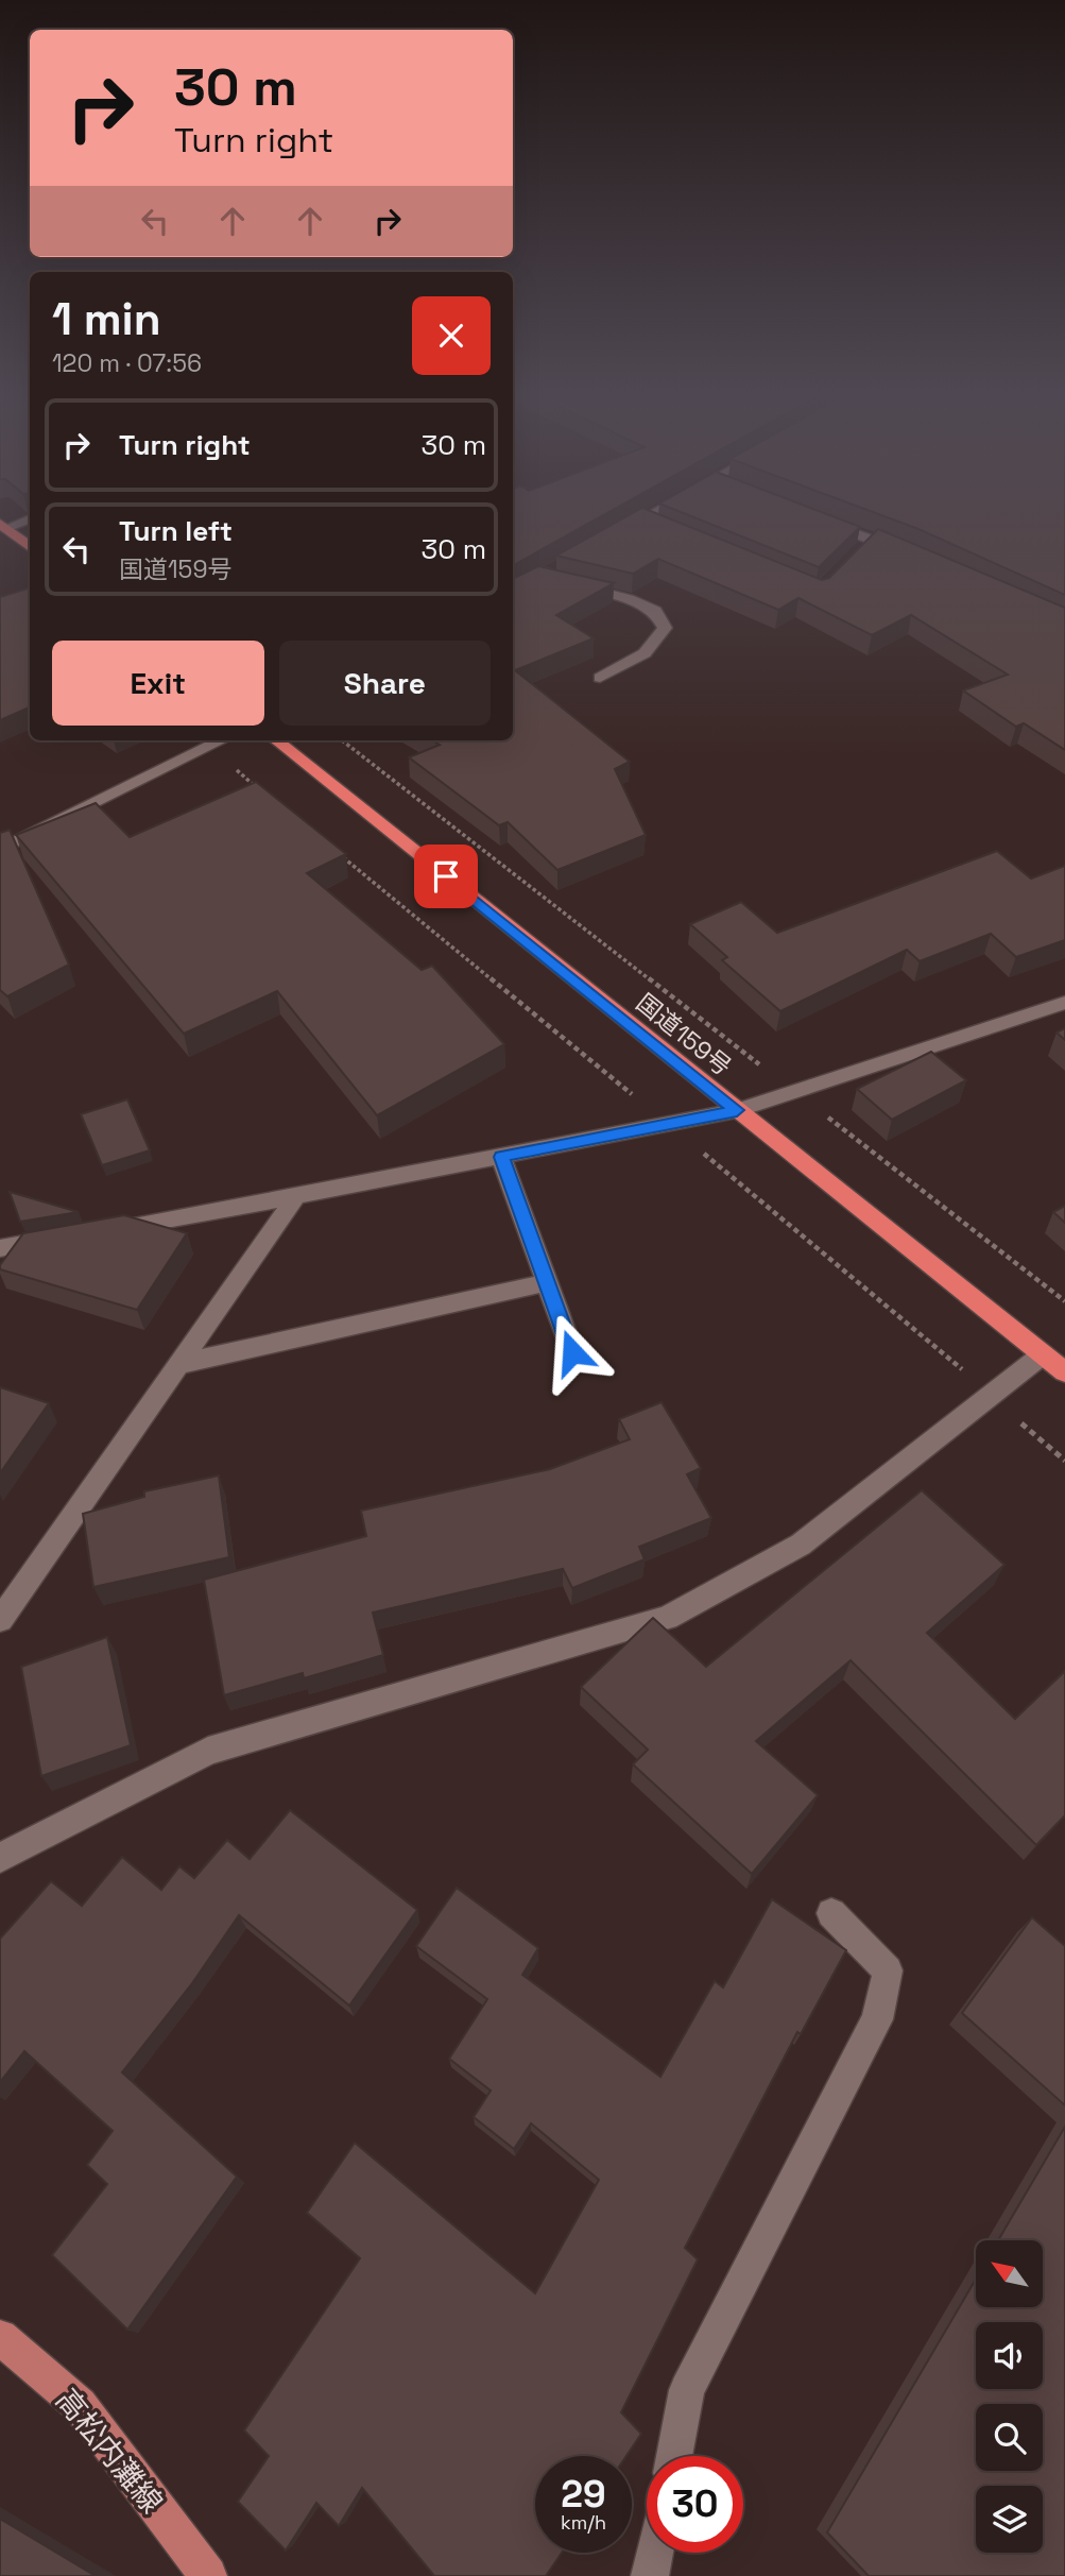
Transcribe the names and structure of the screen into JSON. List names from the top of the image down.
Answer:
{
  "streets": {
    "highway": ["国道159号"],
    "main road": ["高松内灘線"]
  },
  "north": "top left",
  "page": {
    "turn": ["30 m", "Turn right"],
    "heading": ["1 min", "120 m · 07:56"],
    "list": [
      {
        "name": "Turn right",
        "value": "30 m"
      },
      {
        "name": "Turn left",
        "note": "国道159号",
        "value": "30 m"
      }
    ],
    "buttons": ["Exit", "Share"],
    "speed": "29 km/h",
    "limit": "30"
  }
}
